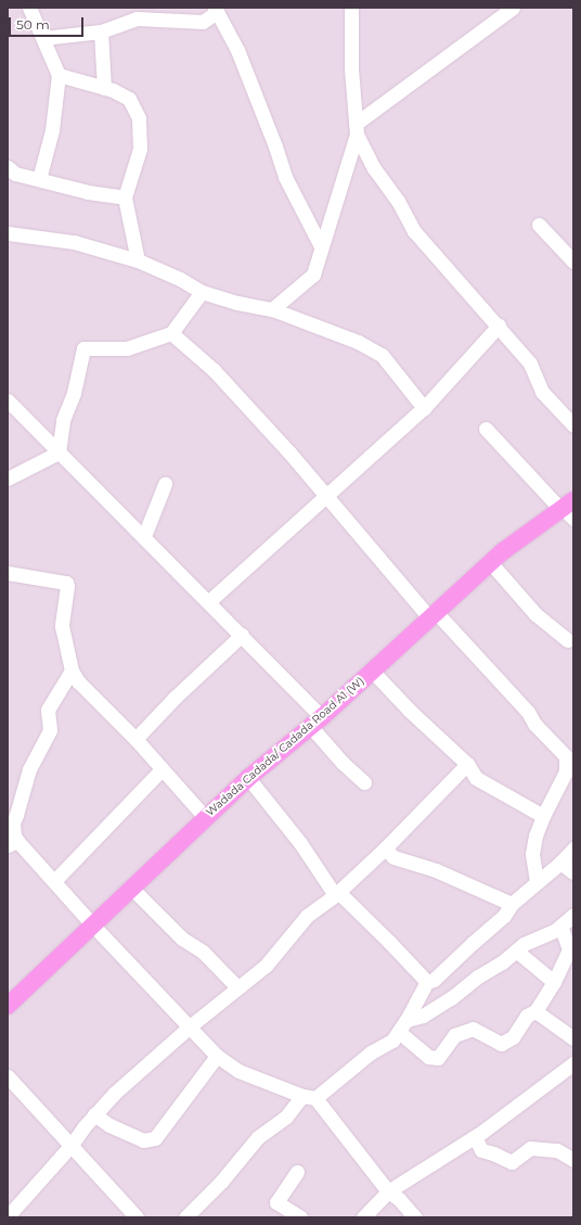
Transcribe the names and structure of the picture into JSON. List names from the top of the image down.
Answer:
{
  "streets": {
    "main road": ["Wadada Cadada/ Cadada Road A1 (W)"]
  },
  "scale_bar": "50 m"
}
